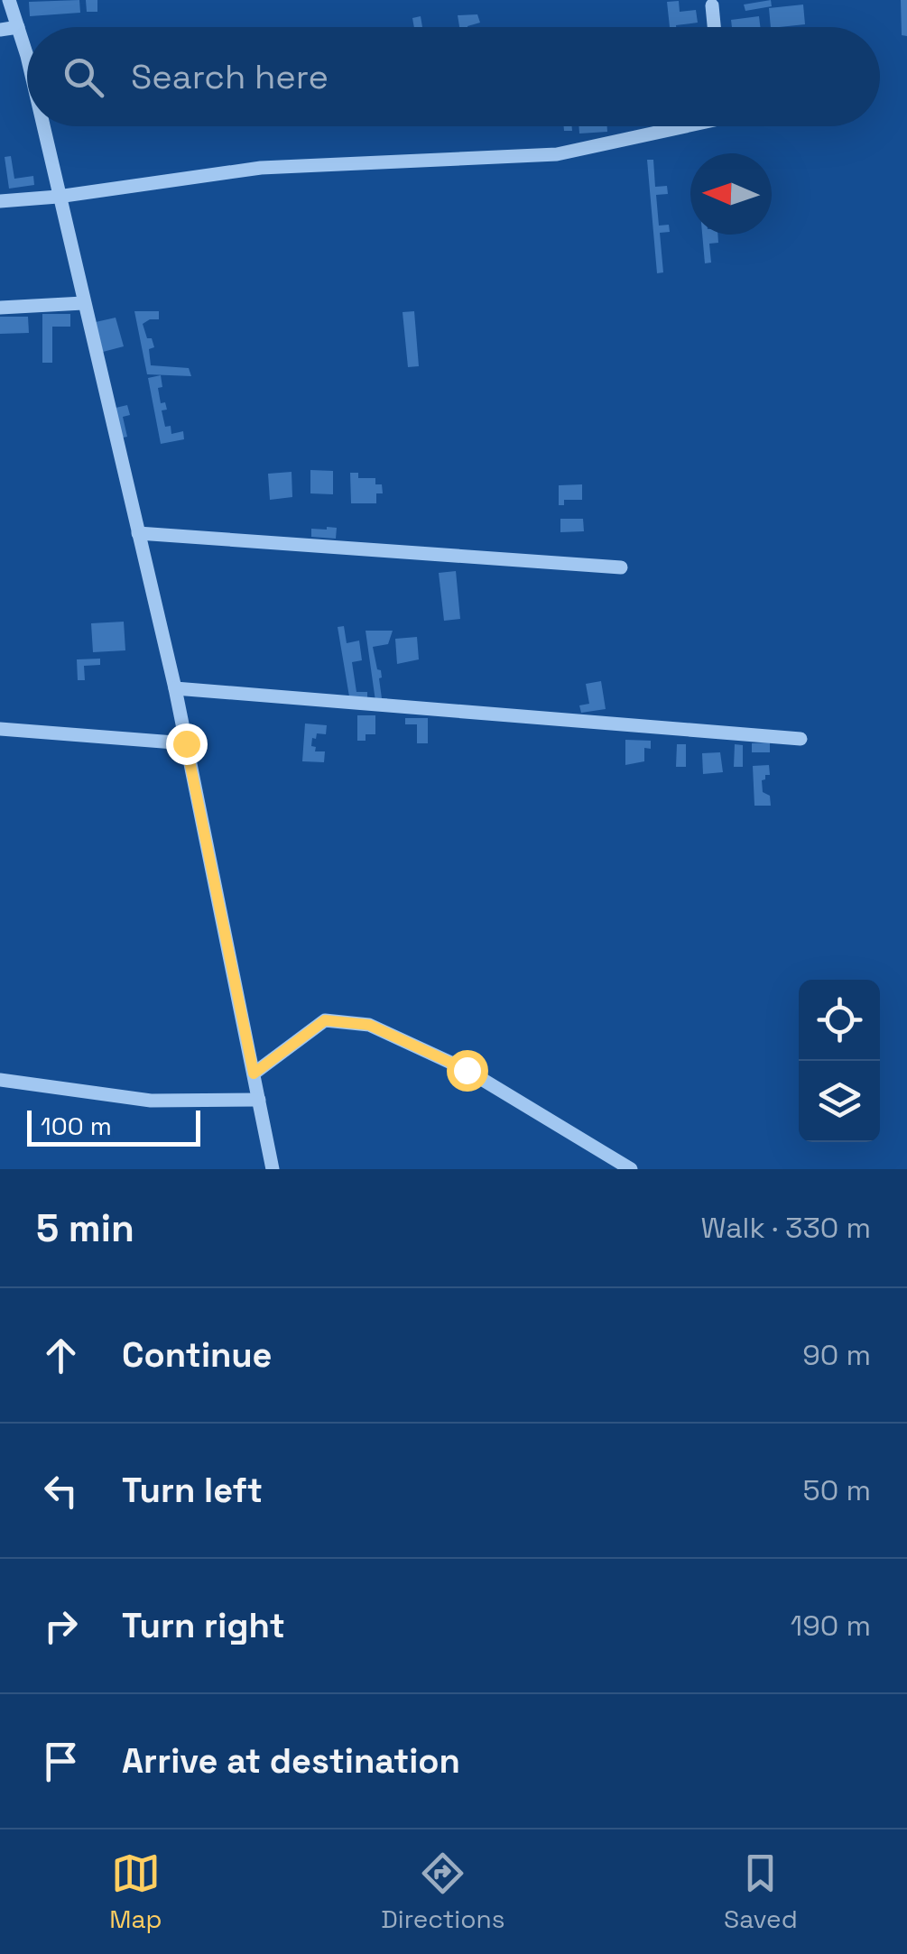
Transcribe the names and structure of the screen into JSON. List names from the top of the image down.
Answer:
{
  "scale_bar": "100 m",
  "north": "left",
  "page": {
    "search": "Search here",
    "scale": "100 m",
    "heading": ["5 min", "Walk · 330 m"],
    "list": [
      ["Continue", "90 m"],
      ["Turn left", "50 m"],
      ["Turn right", "190 m"],
      "Arrive at destination"
    ],
    "nav": ["Map", "Directions", "Saved"]
  }
}
